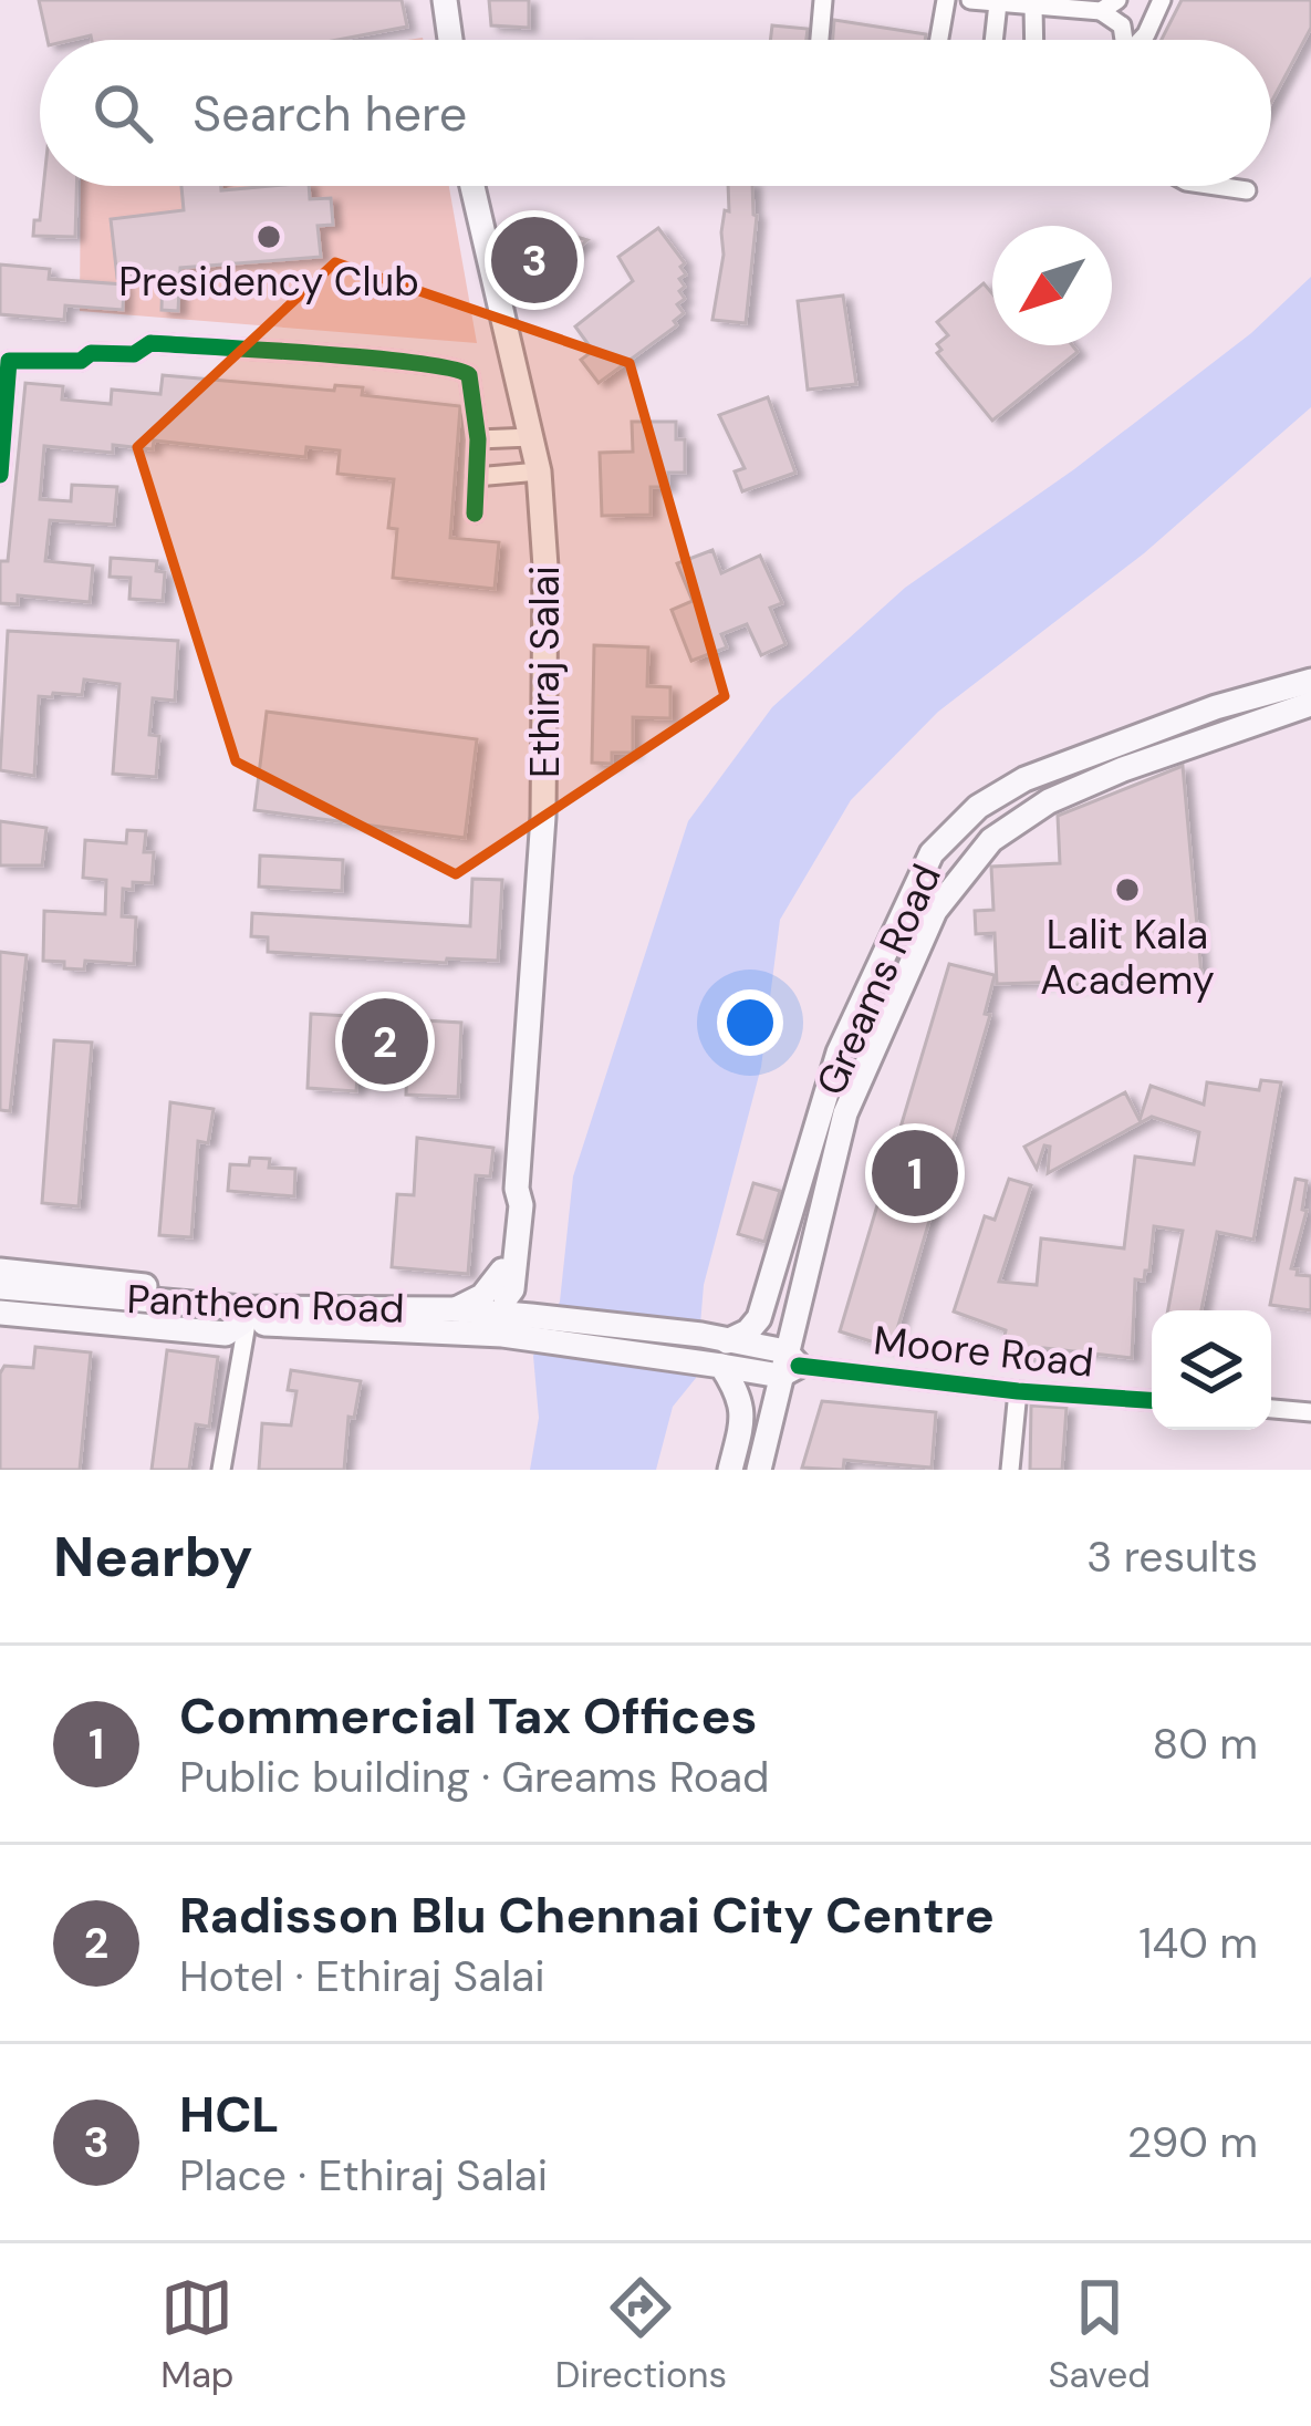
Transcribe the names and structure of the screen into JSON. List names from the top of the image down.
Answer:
{
  "streets": {
    "main road": ["Ethiraj Salai", "Greams Road", "Pantheon Road"],
    "street": ["Moore Road"]
  },
  "crossings": [
    ["Ethiraj Salai", "Pantheon Road"],
    ["Greams Road", "Moore Road"]
  ],
  "places": ["Presidency Club", "Lalit Kala Academy"],
  "north": "bottom left",
  "page": {
    "search": "Search here",
    "pins": ["3", "2", "1"],
    "heading": ["Nearby", "3 results"],
    "list": [
      {
        "mark": "1",
        "name": "Commercial Tax Offices",
        "note": "Public building · Greams Road",
        "value": "80 m"
      },
      {
        "mark": "2",
        "name": "Radisson Blu Chennai City Centre",
        "note": "Hotel · Ethiraj Salai",
        "value": "140 m"
      },
      {
        "mark": "3",
        "name": "HCL",
        "note": "Place · Ethiraj Salai",
        "value": "290 m"
      }
    ],
    "nav": ["Map", "Directions", "Saved"]
  }
}
